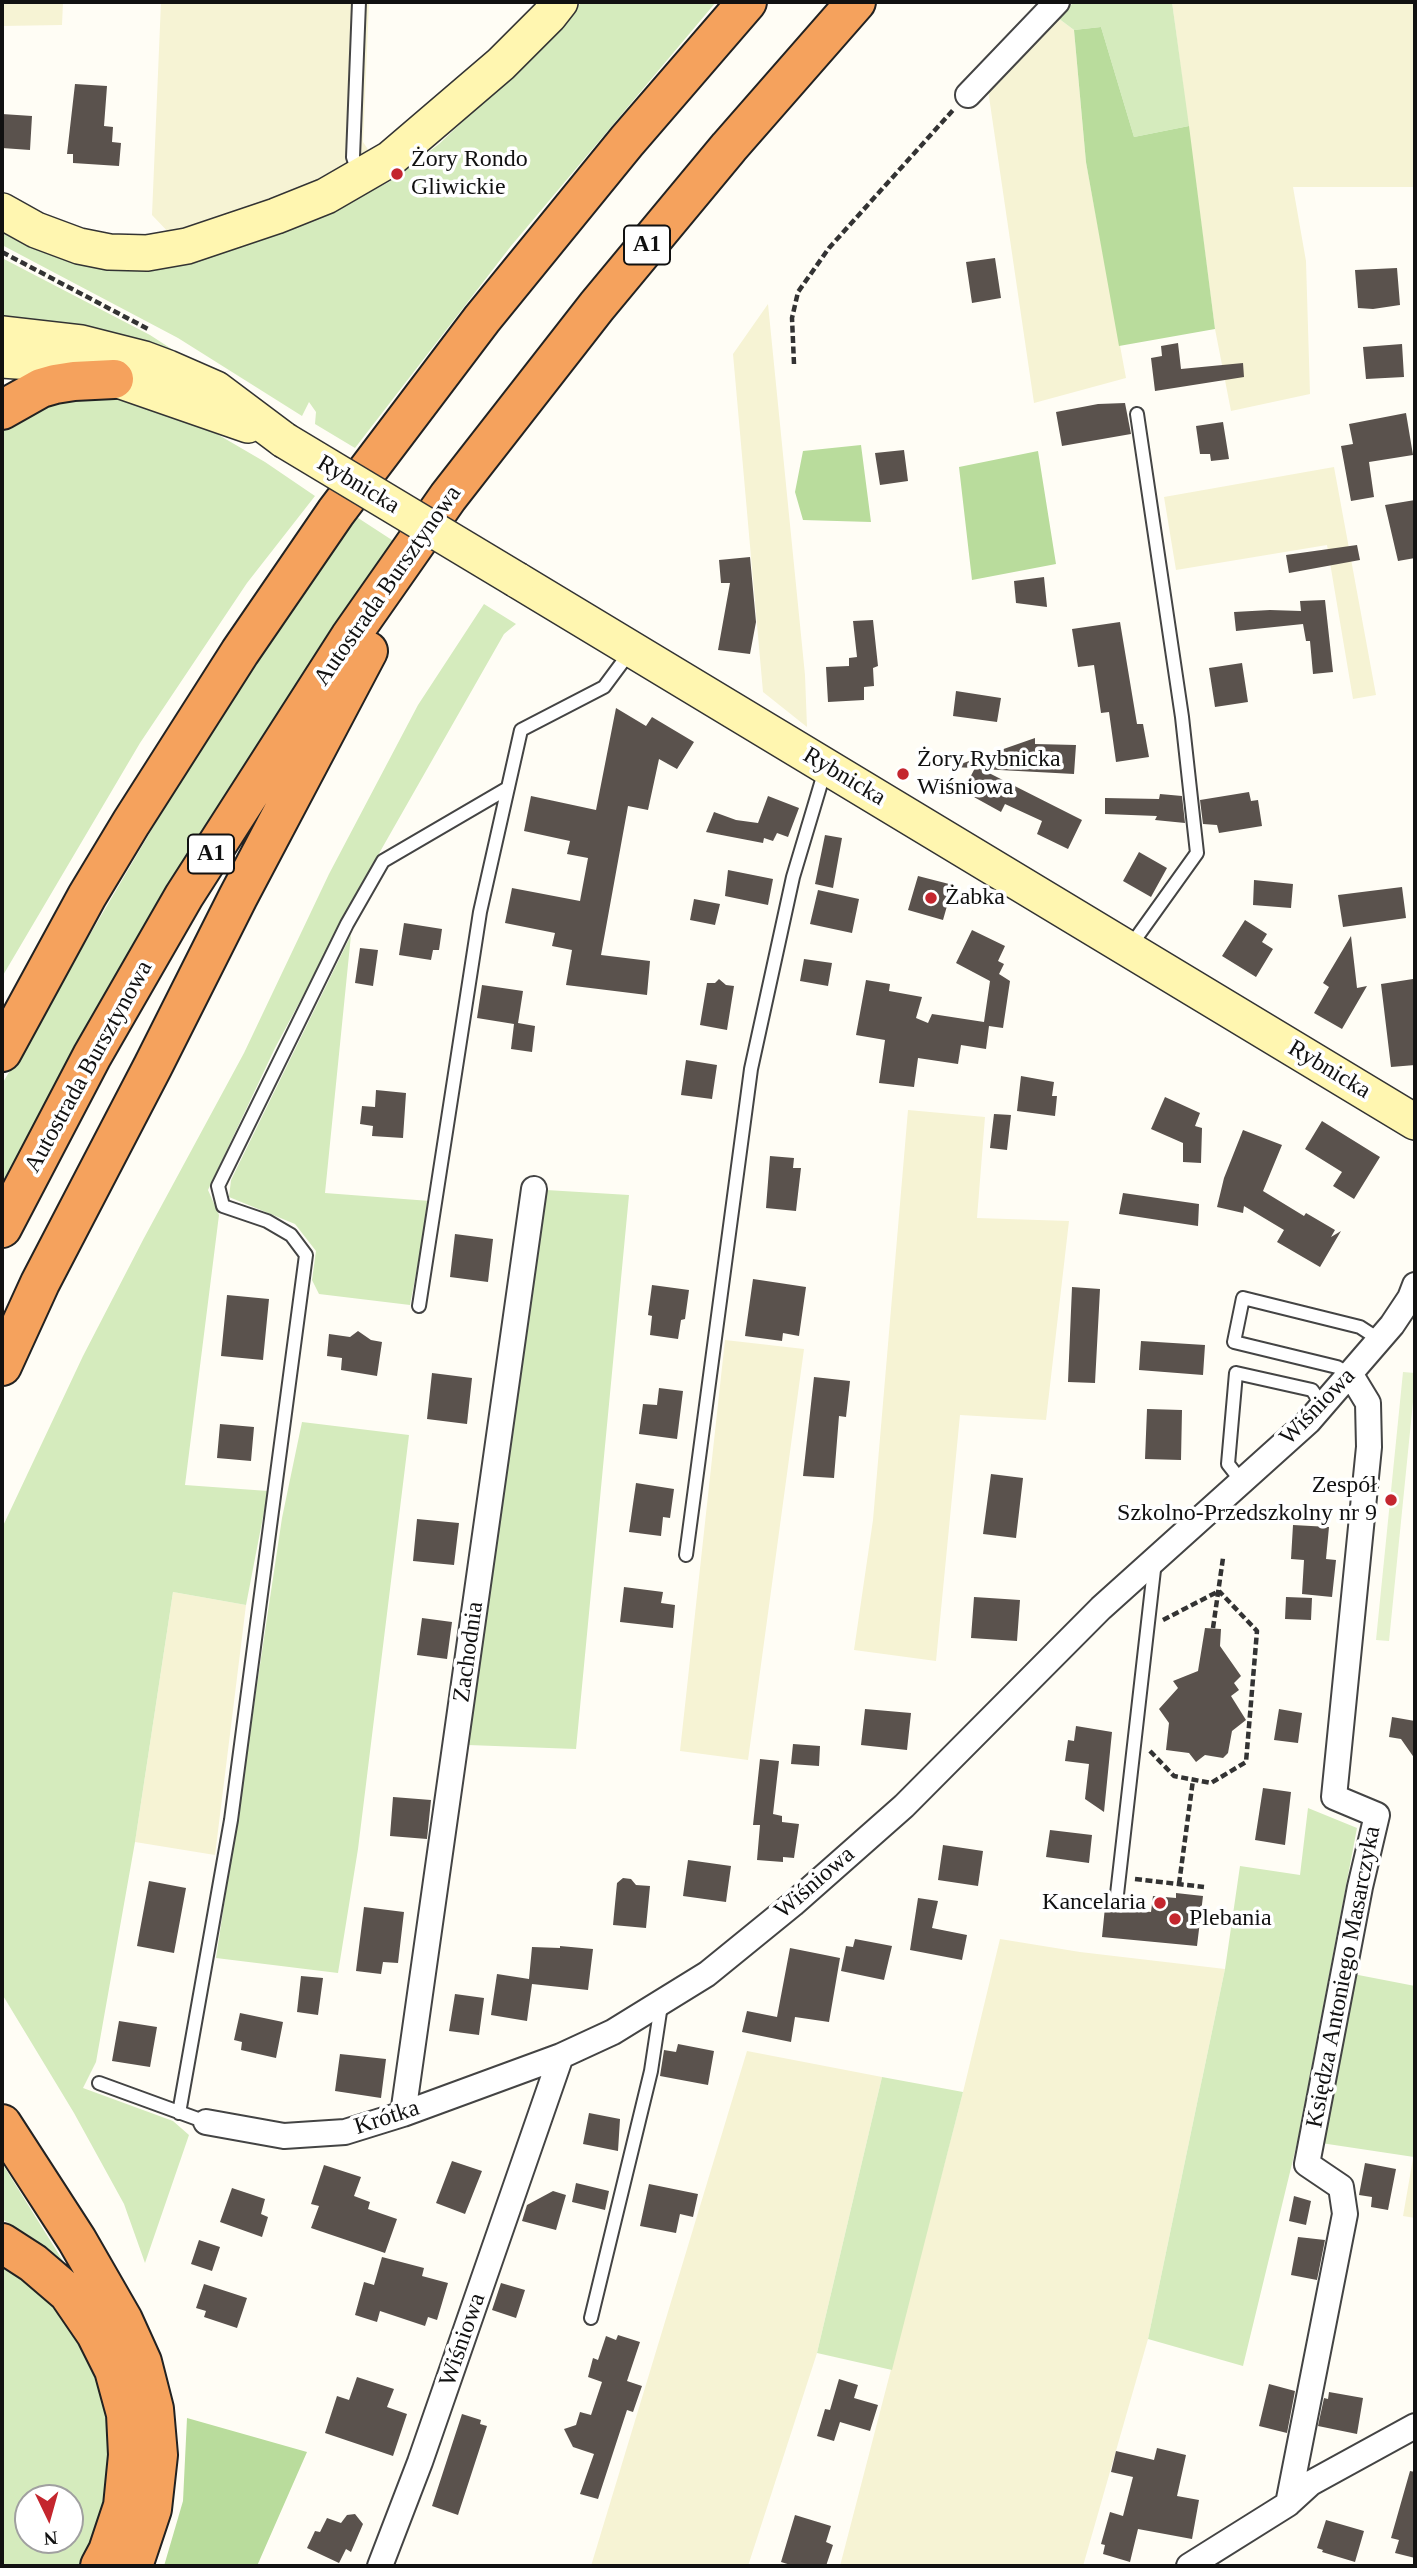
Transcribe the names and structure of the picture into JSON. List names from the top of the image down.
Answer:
{
  "streets": {
    "highway": ["A1", "Autostrada Bursztynowa"],
    "street": [
      "Rybnicka",
      "Wiśniowa",
      "Zachodnia",
      "Księdza Antoniego Masarczyka",
      "Krótka"
    ]
  },
  "crossings": [
    ["Wiśniowa", "Księdza Antoniego Masarczyka"],
    ["Wiśniowa", "Krótka"],
    ["Zachodnia", "Krótka"]
  ],
  "places": [
    "Żory Rondo Gliwickie",
    "Żory Rybnicka Wiśniowa",
    "Żabka",
    "Zespół Szkolno-Przedszkolny nr 9",
    "Kancelaria",
    "Plebania"
  ],
  "north": "bottom"
}
